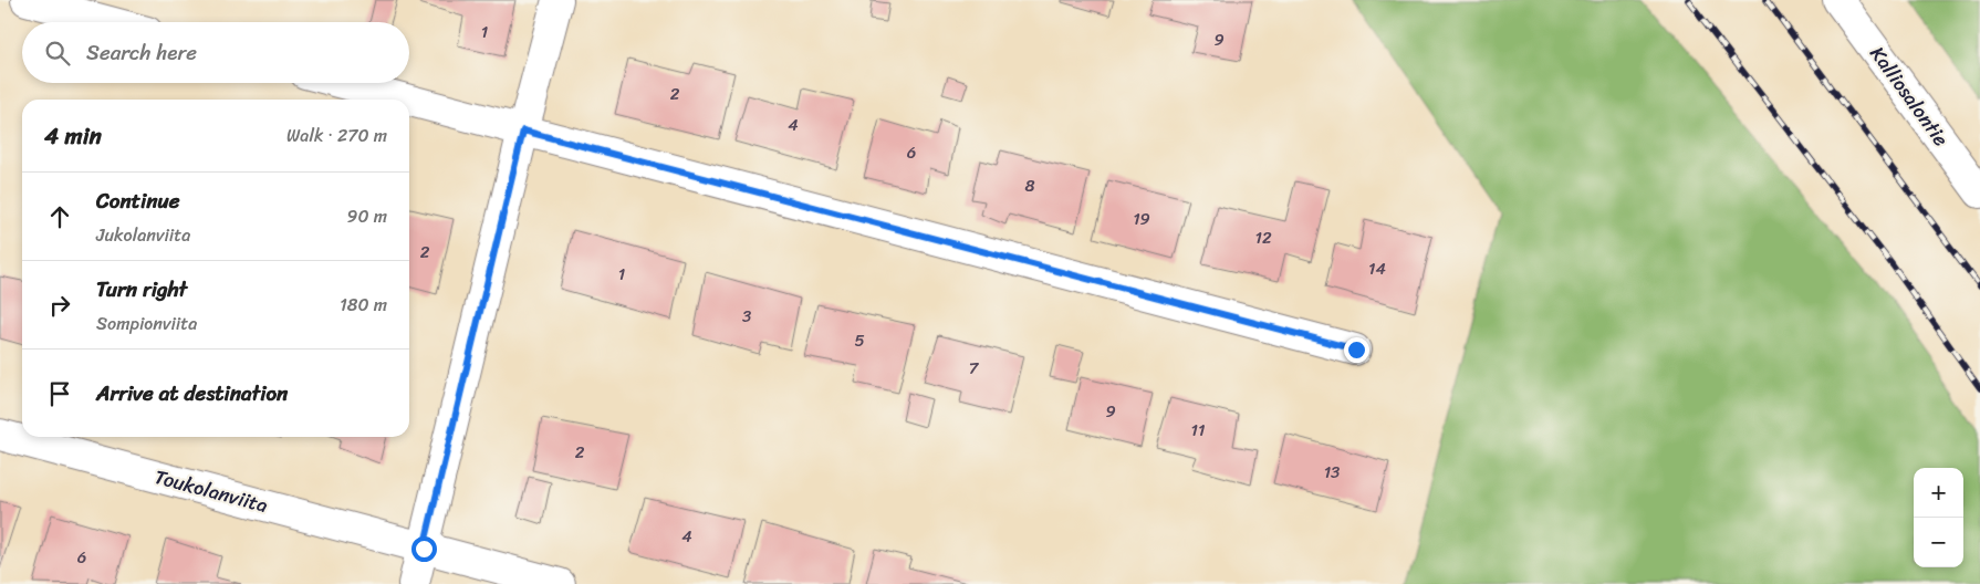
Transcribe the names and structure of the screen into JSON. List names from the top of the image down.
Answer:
{
  "streets": {
    "street": ["Kalliosalontie", "Toukolanviita"]
  },
  "house_numbers": [
    "1",
    "9",
    "2",
    "4",
    "6",
    "8",
    "19",
    "12",
    "2",
    "14",
    "1",
    "3",
    "5",
    "7",
    "9",
    "11",
    "2",
    "13",
    "4",
    "6"
  ],
  "page": {
    "search": "Search here",
    "heading": ["4 min", "Walk · 270 m"],
    "list": [
      ["Continue", "Jukolanviita", "90 m"],
      ["Turn right", "Sompionviita", "180 m"],
      "Arrive at destination"
    ],
    "map_buttons": ["+", "−"]
  }
}
